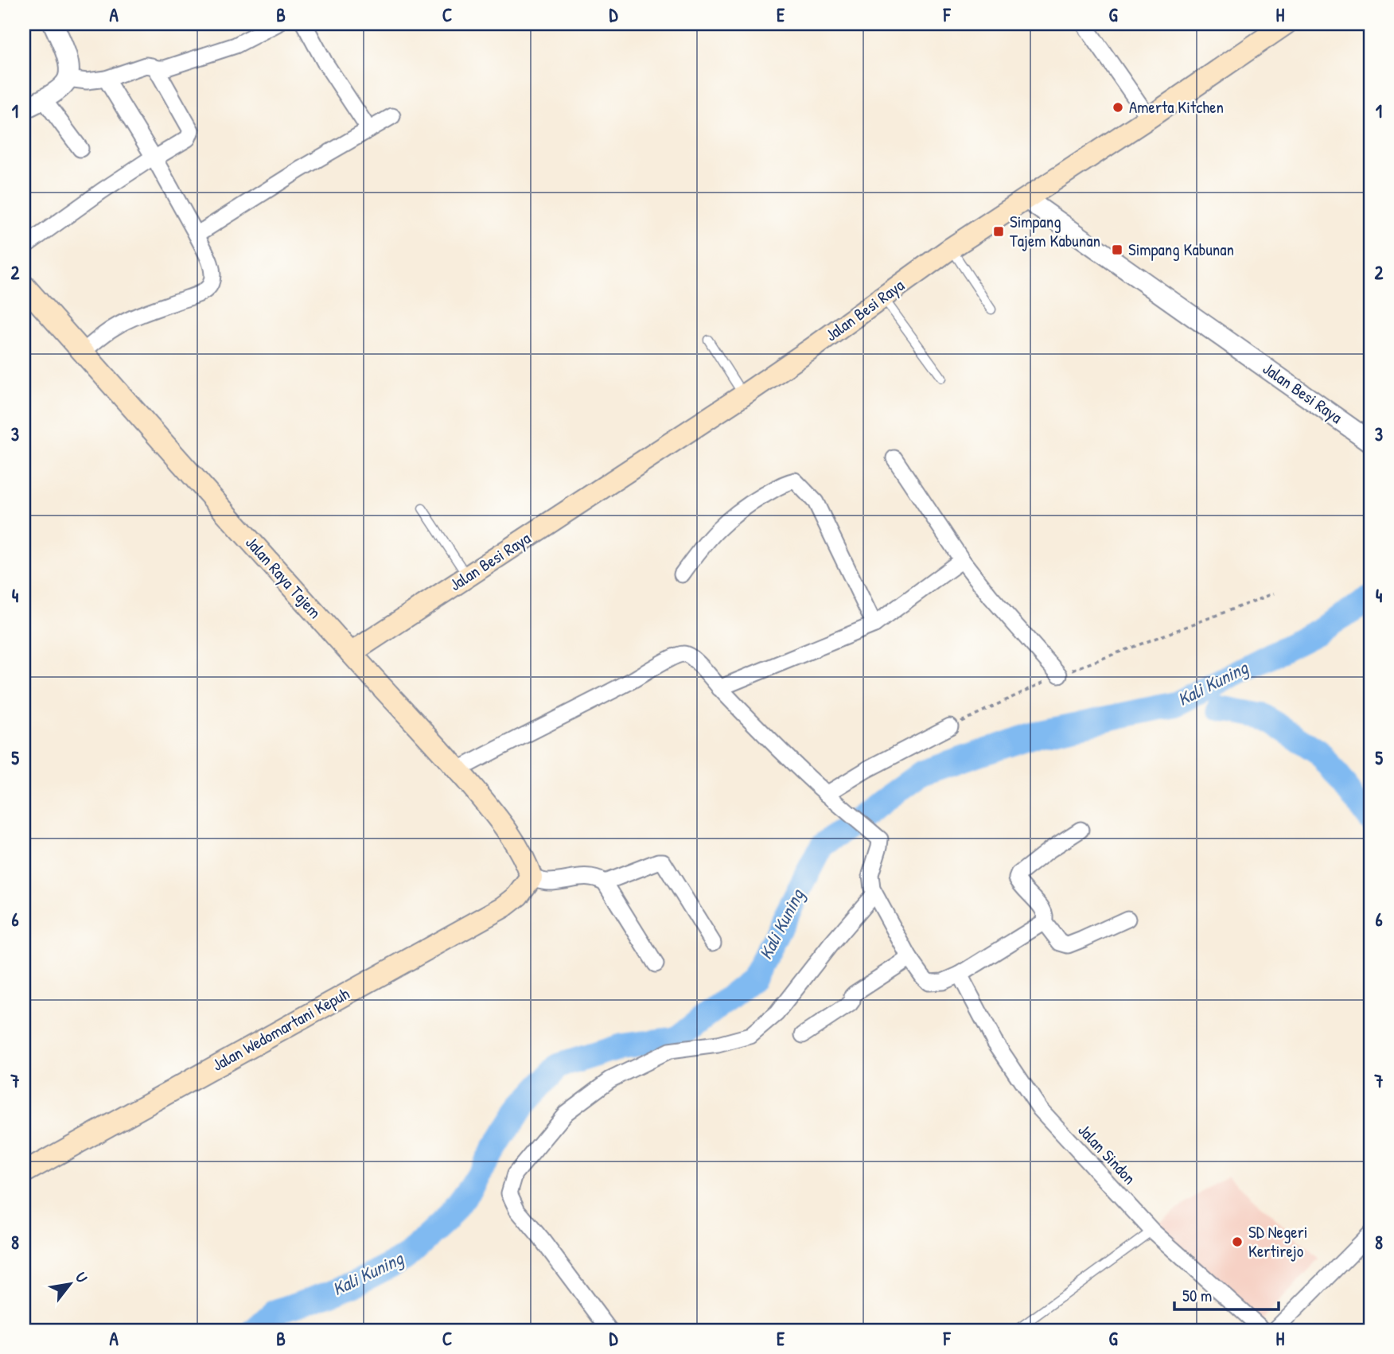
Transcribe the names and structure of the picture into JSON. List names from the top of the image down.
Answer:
{
  "streets": {
    "main road": ["Jalan Besi Raya", "Jalan Raya Tajem", "Jalan Wedomartani Kepuh"],
    "street": ["Jalan Sindon"]
  },
  "crossings": [
    ["Jalan Besi Raya", "Jalan Raya Tajem"],
    ["Jalan Raya Tajem", "Jalan Wedomartani Kepuh"]
  ],
  "water": ["Kali Kuning"],
  "places": {
    "other": ["Amerta Kitchen", "SD Negeri Kertirejo"],
    "transit": ["Simpang Tajem Kabunan", "Simpang Kabunan"]
  },
  "scale_bar": "50 m",
  "north": "top right",
  "grid": {
    "columns": [
      "A",
      "B",
      "C",
      "D",
      "E",
      "F",
      "G",
      "H"
    ],
    "rows": [
      "1",
      "2",
      "3",
      "4",
      "5",
      "6",
      "7",
      "8"
    ]
  }
}
